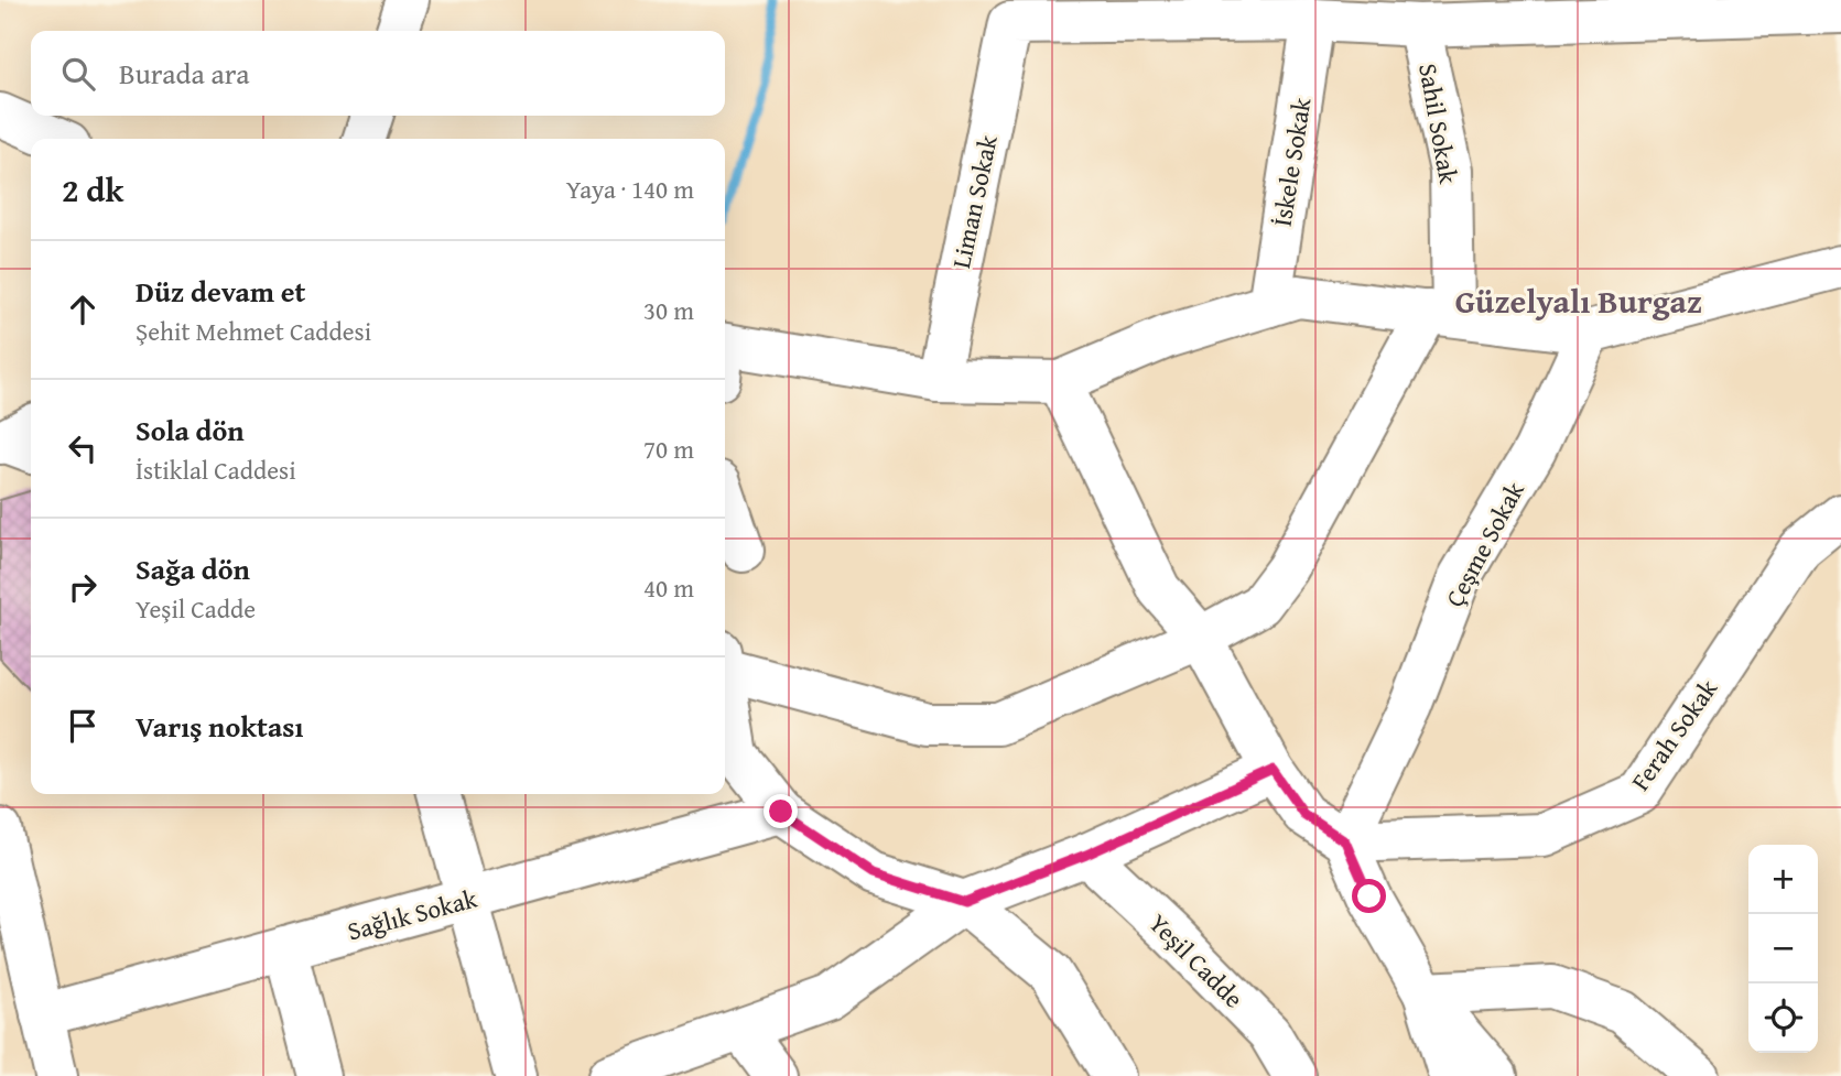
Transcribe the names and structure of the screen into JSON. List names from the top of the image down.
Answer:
{
  "streets": {
    "street": [
      "Sahil Sokak",
      "İskele Sokak",
      "Liman Sokak",
      "Çeşme Sokak",
      "Ferah Sokak",
      "Sağlık Sokak",
      "Yeşil Cadde"
    ]
  },
  "crossings": [
    ["İskele Sokak", "Liman Sokak"],
    ["Çeşme Sokak", "Ferah Sokak"]
  ],
  "districts": ["Güzelyalı Burgaz"],
  "page": {
    "search": "Burada ara",
    "heading": ["2 dk", "Yaya · 140 m"],
    "list": [
      ["Düz devam et", "Şehit Mehmet Caddesi", "30 m"],
      ["Sola dön", "İstiklal Caddesi", "70 m"],
      ["Sağa dön", "Yeşil Cadde", "40 m"],
      "Varış noktası"
    ],
    "map_buttons": ["+", "−"]
  }
}
